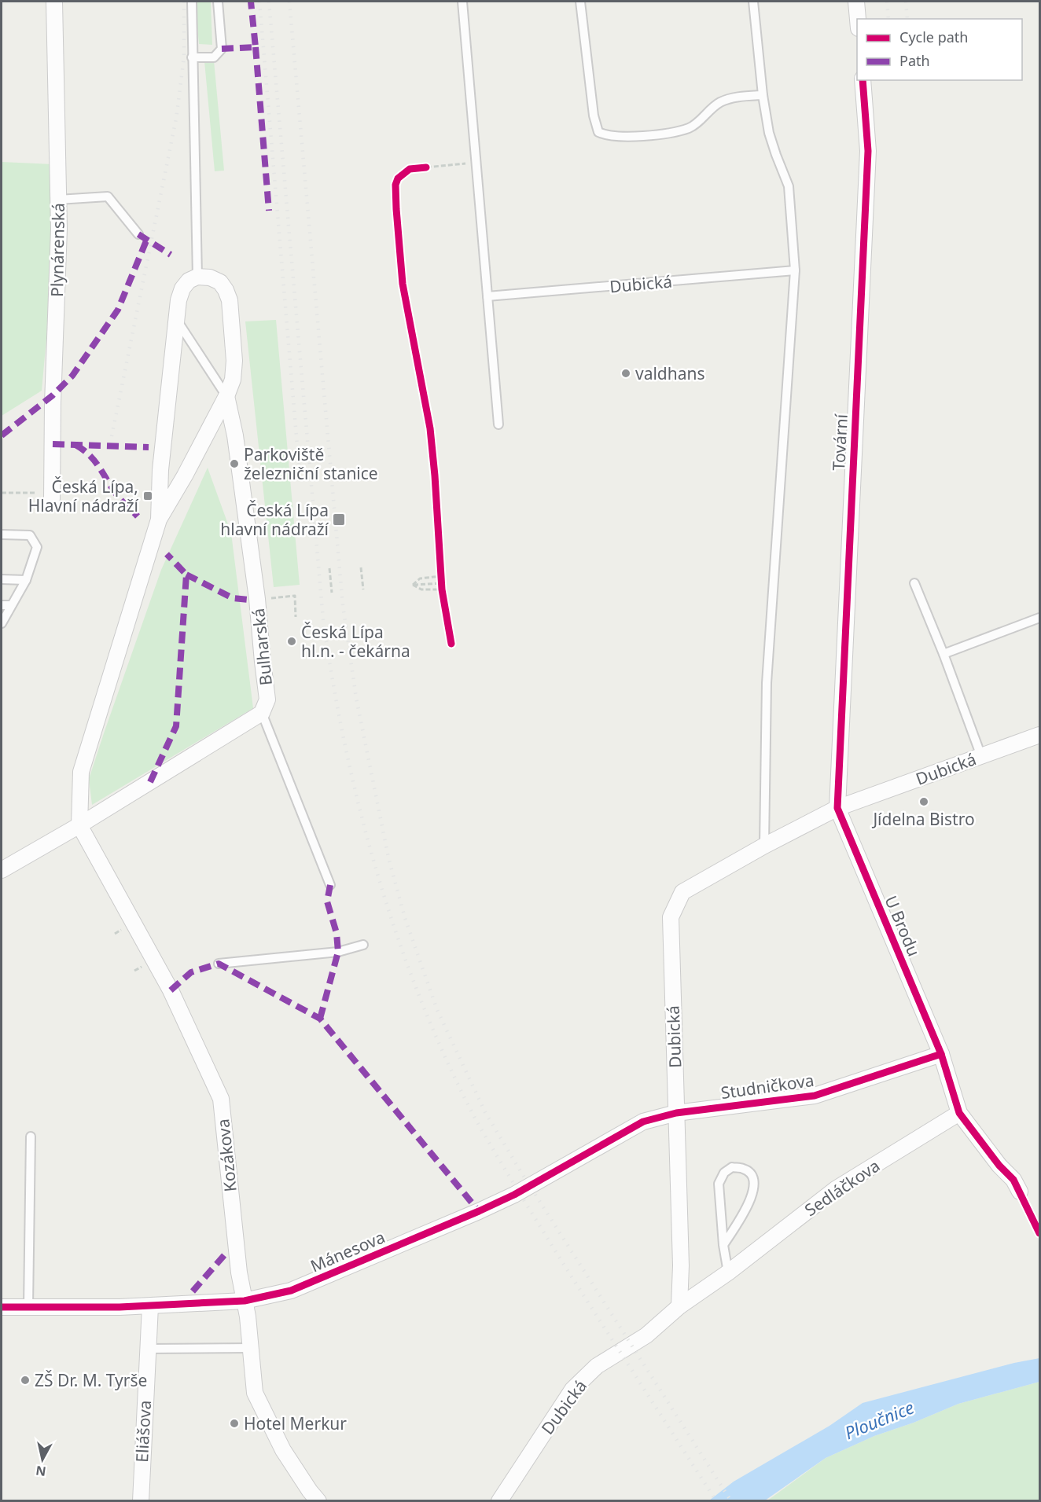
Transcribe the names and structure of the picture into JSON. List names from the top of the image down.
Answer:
{
  "streets": {
    "street": [
      "Plynárenská",
      "Dubická",
      "Tovární",
      "Bulharská",
      "U Brodu",
      "Studničkova",
      "Kozákova",
      "Sedláčkova",
      "Mánesova",
      "Eliášova"
    ]
  },
  "crossings": [
    ["Dubická", "Tovární"],
    ["Dubická", "U Brodu"],
    ["Dubická", "Studničkova"],
    ["Dubická", "Sedláčkova"],
    ["Dubická", "Mánesova"],
    ["Tovární", "U Brodu"],
    ["Bulharská", "Kozákova"],
    ["U Brodu", "Studničkova"],
    ["Studničkova", "Mánesova"],
    ["Kozákova", "Mánesova"],
    ["Mánesova", "Eliášova"]
  ],
  "water": ["Ploučnice"],
  "places": {
    "other": [
      "valdhans",
      "Parkoviště železniční stanice",
      "Česká Lípa hl.n. - čekárna",
      "Jídelna Bistro",
      "ZŠ Dr. M. Tyrše",
      "Hotel Merkur"
    ],
    "transit": ["Česká Lípa, Hlavní nádraží", "Česká Lípa hlavní nádraží"]
  },
  "legend": ["Cycle path", "Path"],
  "north": "bottom"
}
